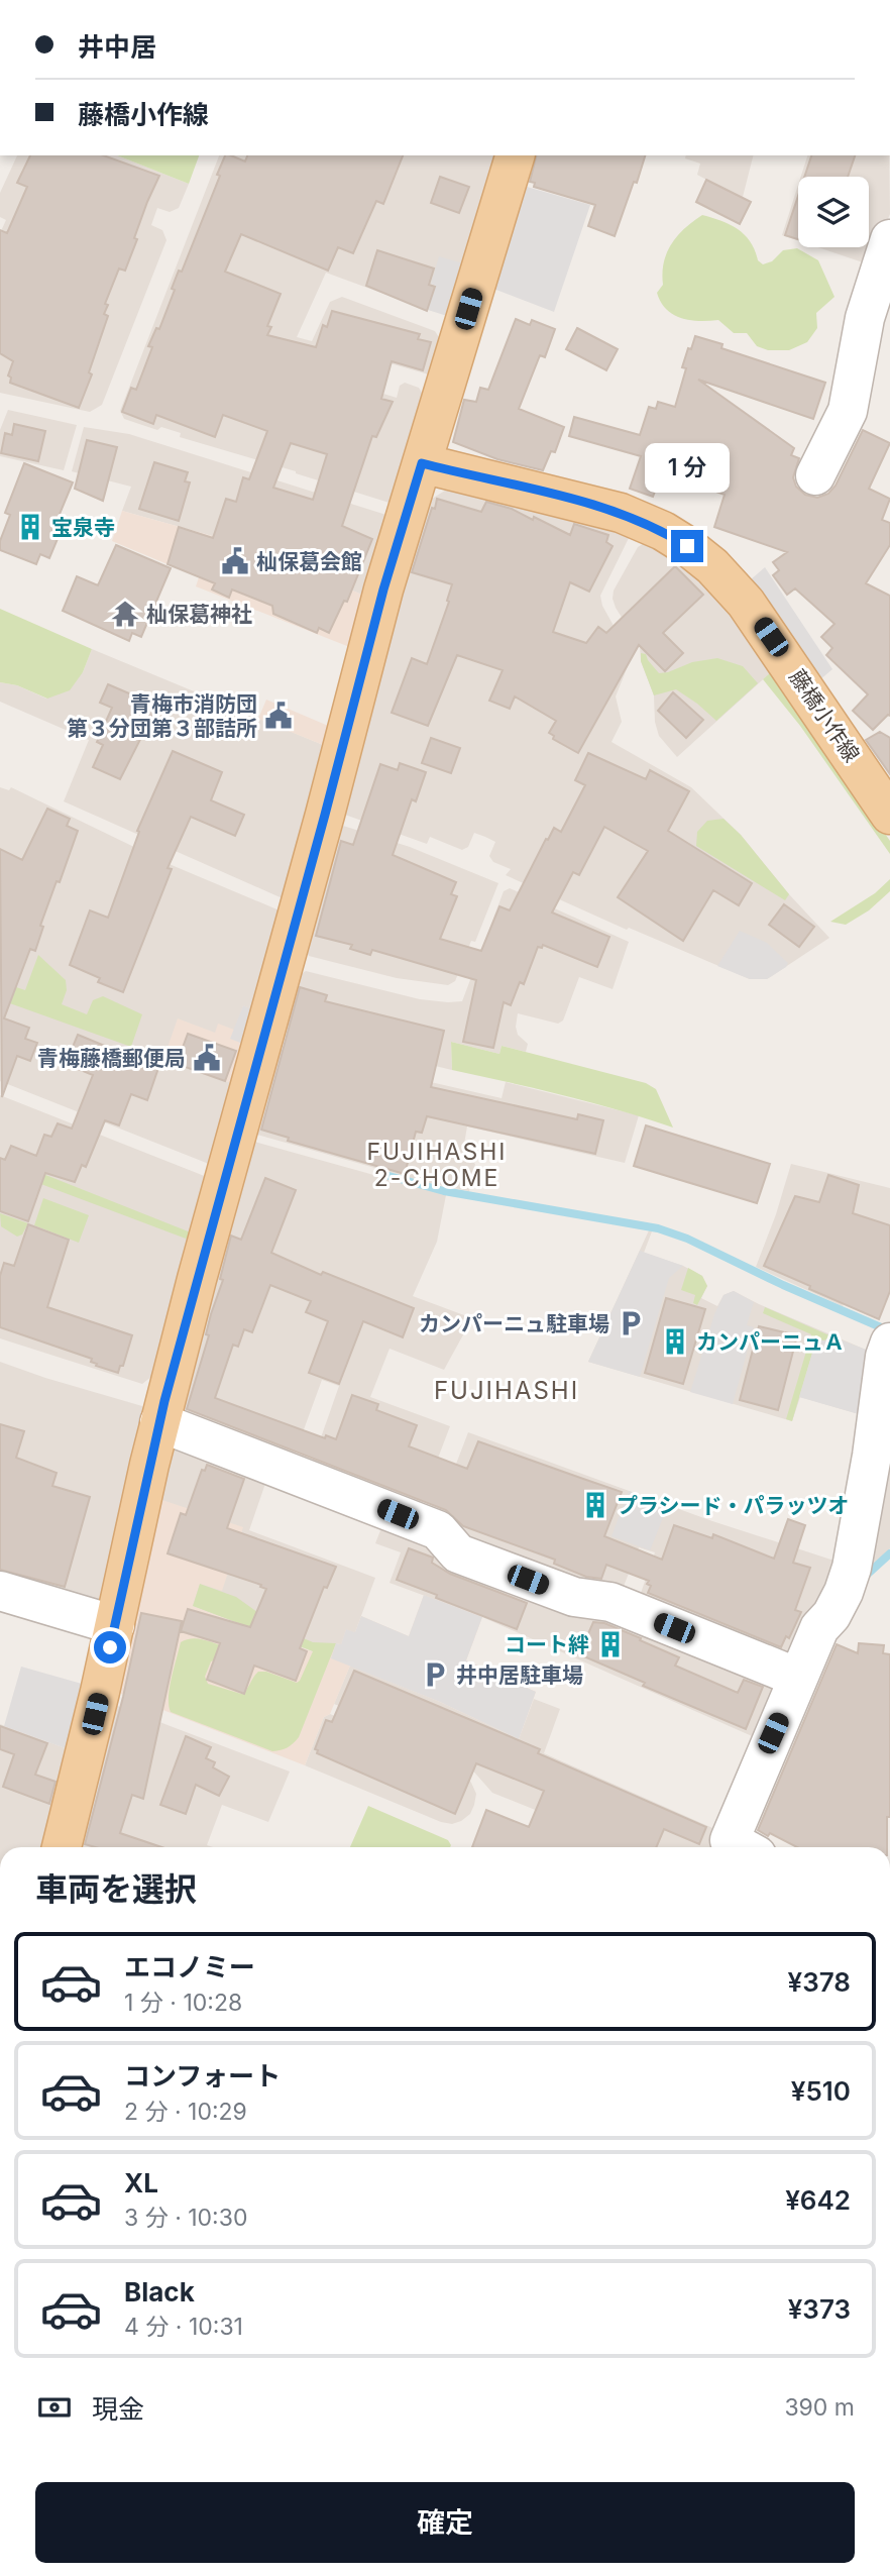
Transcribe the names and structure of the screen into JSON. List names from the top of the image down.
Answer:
{
  "streets": {
    "main road": ["藤橋小作線"]
  },
  "districts": ["FUJIHASHI 2-CHOME", "FUJIHASHI"],
  "places": {
    "building": [
      "宝泉寺",
      "カンパーニュＡ",
      "プラシード・パラッツオ",
      "コート絆"
    ],
    "public building": ["杣保葛会館", "青梅市消防団 第３分団第３部詰所", "青梅藤橋郵便局"],
    "temple": ["杣保葛神社"],
    "parking": ["カンパーニュ駐車場", "井中居駐車場"]
  },
  "page": {
    "banner": ["井中居", "藤橋小作線"],
    "bubble": "1 分",
    "heading": "車両を選択",
    "list": [
      {
        "name": "エコノミー",
        "note": "1 分 · 10:28",
        "value": "¥378"
      },
      {
        "name": "コンフォート",
        "note": "2 分 · 10:29",
        "value": "¥510"
      },
      {
        "name": "XL",
        "note": "3 分 · 10:30",
        "value": "¥642"
      },
      {
        "name": "Black",
        "note": "4 分 · 10:31",
        "value": "¥373"
      }
    ],
    "pay": ["現金", "390 m"],
    "buttons": "確定"
  }
}
